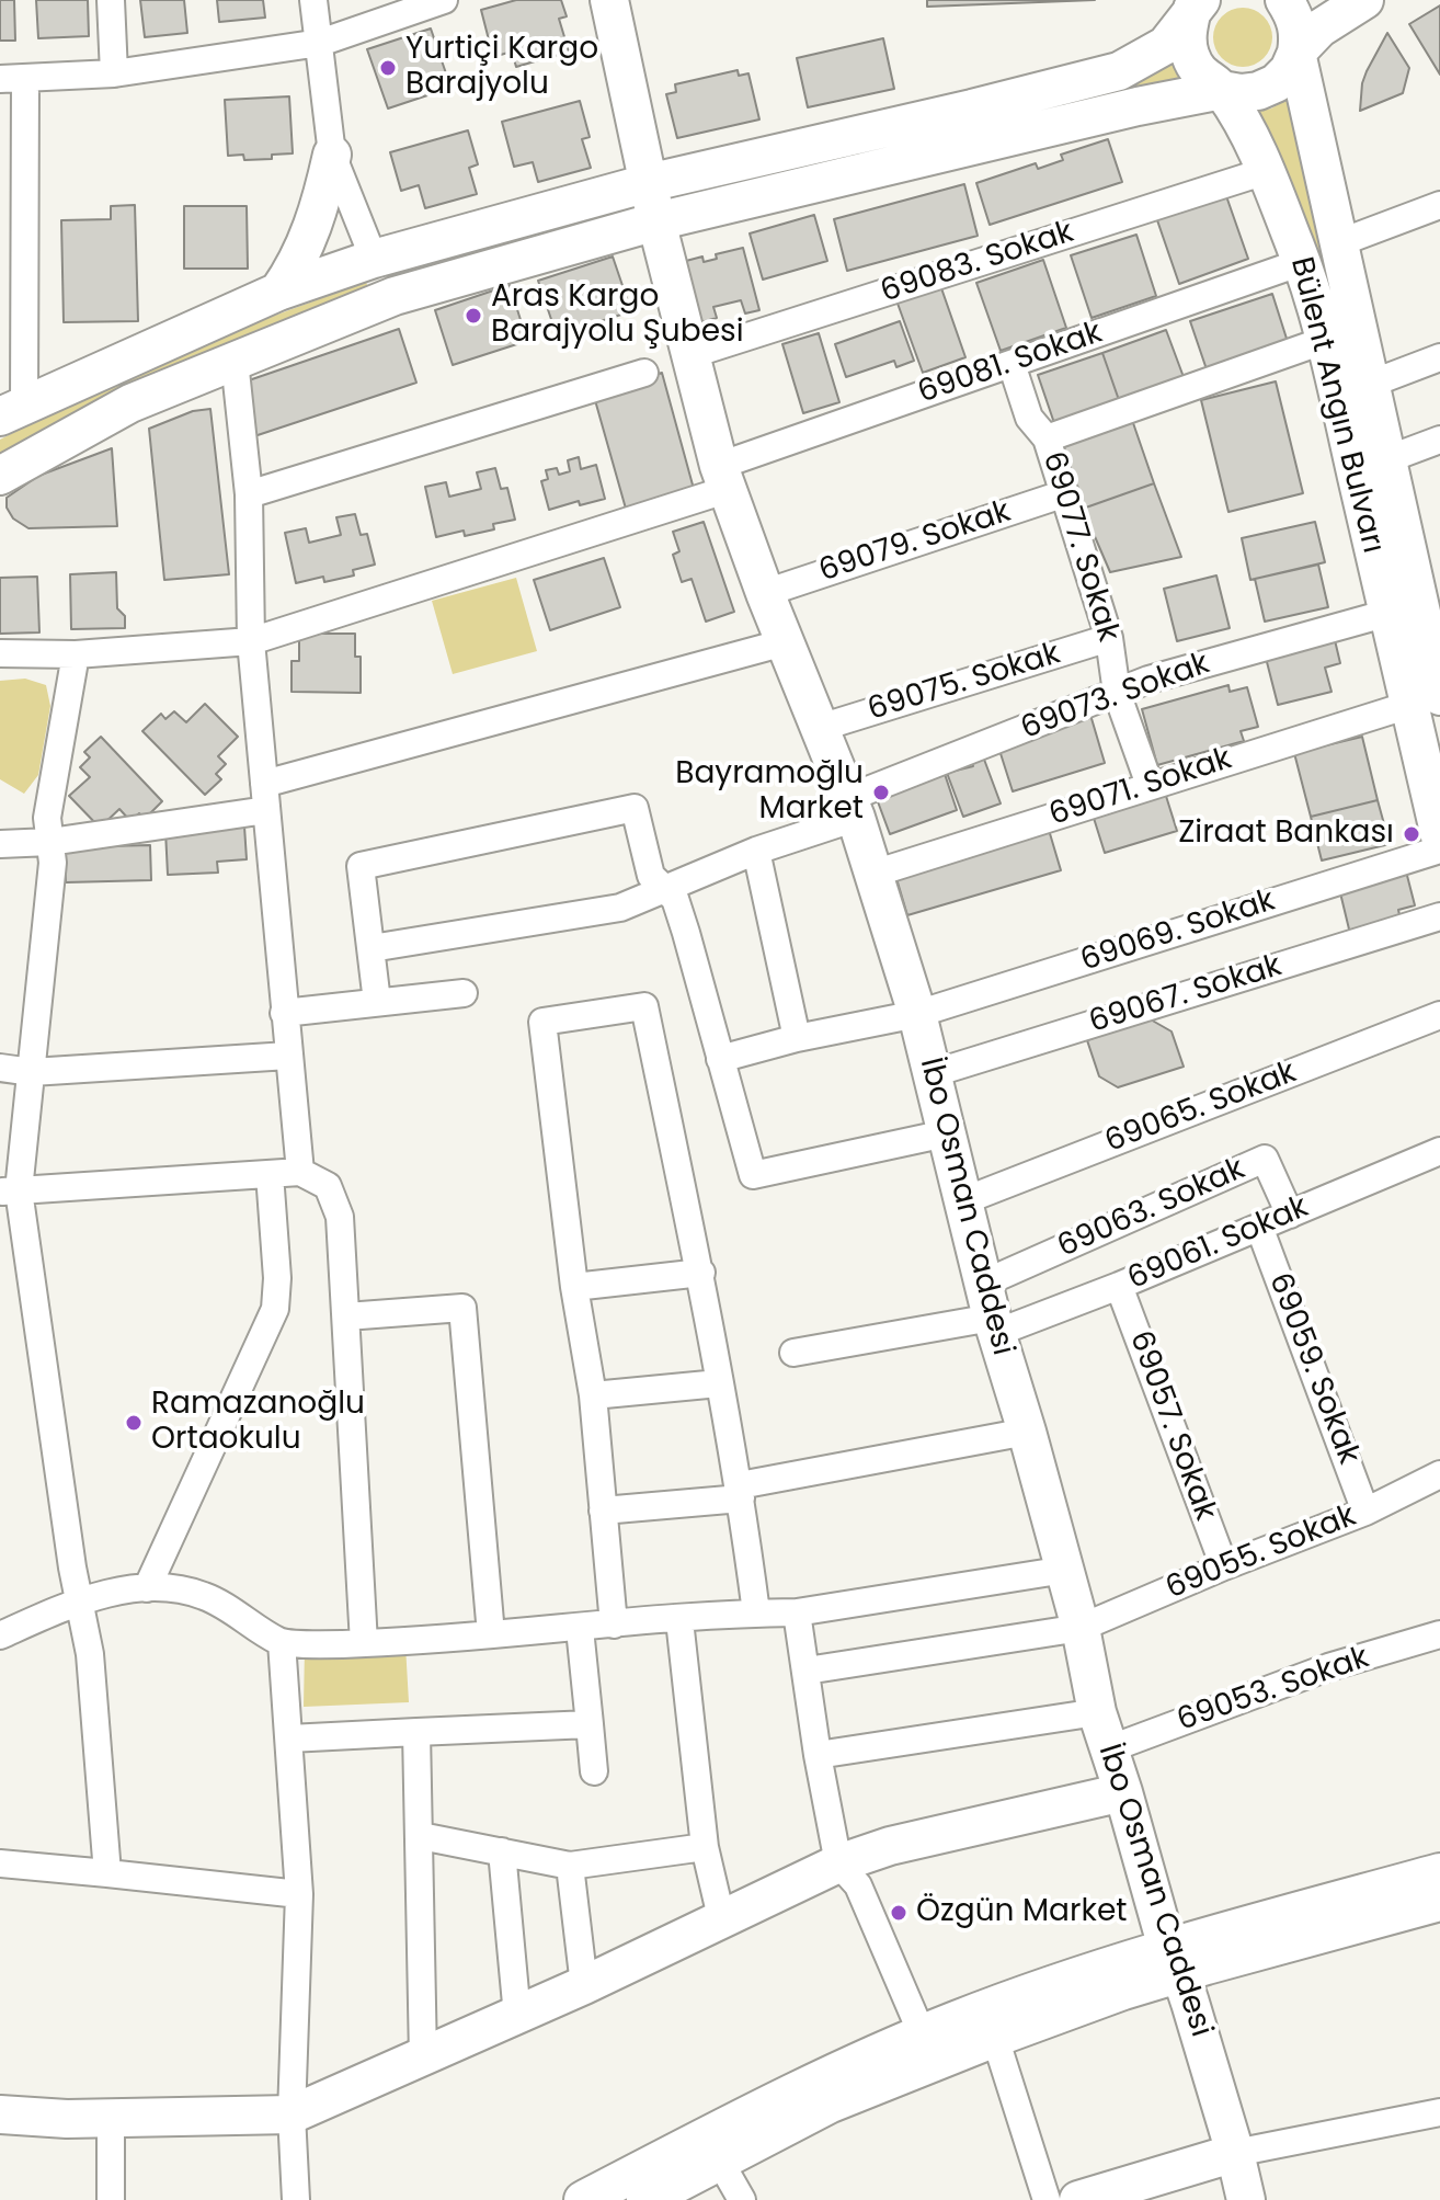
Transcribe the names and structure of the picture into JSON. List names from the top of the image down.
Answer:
{
  "streets": {
    "main road": ["Bülent Angın Bulvarı", "İbo Osman Caddesi"],
    "street": [
      "69083. Sokak",
      "69081. Sokak",
      "69079. Sokak",
      "69077. Sokak",
      "69075. Sokak",
      "69073. Sokak",
      "69071. Sokak",
      "69069. Sokak",
      "69067. Sokak",
      "69065. Sokak",
      "69063. Sokak",
      "69061. Sokak",
      "69059. Sokak",
      "69057. Sokak",
      "69055. Sokak",
      "69053. Sokak"
    ]
  },
  "crossings": [
    ["69083. Sokak", "Bülent Angın Bulvarı"],
    ["69083. Sokak", "İbo Osman Caddesi"],
    ["69081. Sokak", "Bülent Angın Bulvarı"],
    ["69081. Sokak", "İbo Osman Caddesi"],
    ["Bülent Angın Bulvarı", "69077. Sokak"],
    ["Bülent Angın Bulvarı", "69073. Sokak"],
    ["Bülent Angın Bulvarı", "69071. Sokak"],
    ["69079. Sokak", "69077. Sokak"],
    ["69079. Sokak", "İbo Osman Caddesi"],
    ["69077. Sokak", "69075. Sokak"],
    ["69077. Sokak", "69073. Sokak"],
    ["69077. Sokak", "69071. Sokak"],
    ["69075. Sokak", "İbo Osman Caddesi"],
    ["69073. Sokak", "İbo Osman Caddesi"],
    ["69071. Sokak", "İbo Osman Caddesi"],
    ["69069. Sokak", "İbo Osman Caddesi"],
    ["69067. Sokak", "İbo Osman Caddesi"],
    ["69065. Sokak", "İbo Osman Caddesi"],
    ["İbo Osman Caddesi", "69063. Sokak"],
    ["İbo Osman Caddesi", "69061. Sokak"],
    ["İbo Osman Caddesi", "69055. Sokak"],
    ["İbo Osman Caddesi", "69053. Sokak"],
    ["69063. Sokak", "69061. Sokak"],
    ["69061. Sokak", "69059. Sokak"],
    ["69061. Sokak", "69057. Sokak"],
    ["69059. Sokak", "69055. Sokak"],
    ["69057. Sokak", "69055. Sokak"]
  ],
  "places": [
    "Yurtiçi Kargo Barajyolu",
    "Aras Kargo Barajyolu Şubesi",
    "Bayramoğlu Market",
    "Ziraat Bankası",
    "Ramazanoğlu Ortaokulu",
    "Özgün Market"
  ]
}
